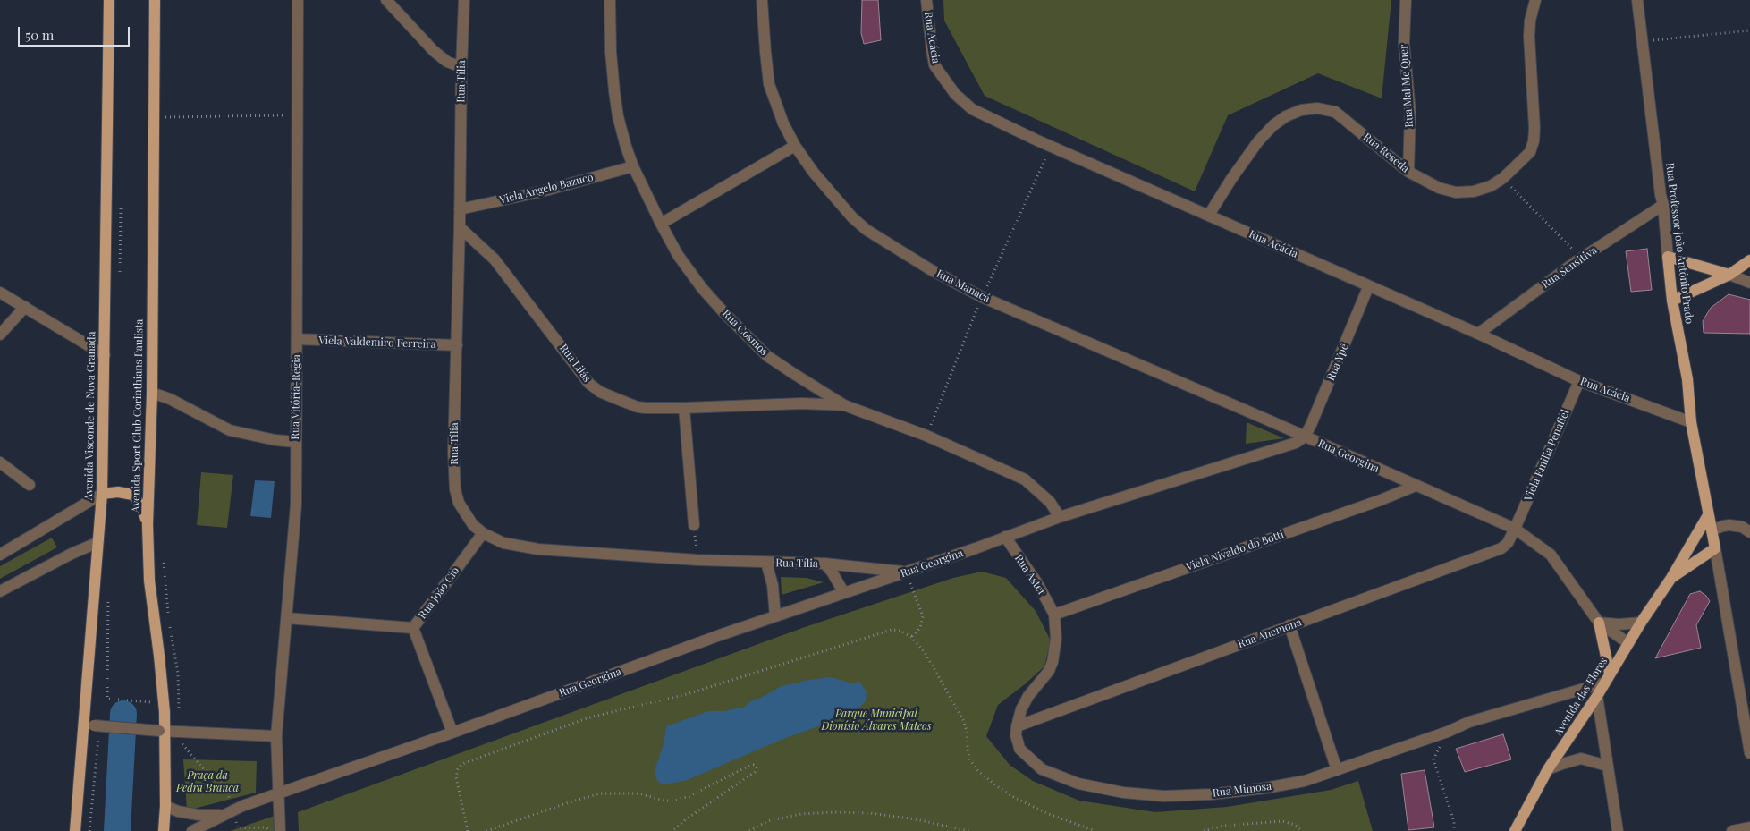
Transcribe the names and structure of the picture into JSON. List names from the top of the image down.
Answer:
{
  "streets": {
    "main road": [
      "Rua Professor João Antônio Prado",
      "Avenida Visconde de Nova Granada",
      "Avenida Sport Club Corinthians Paulista",
      "Avenida das Flores"
    ],
    "street": [
      "Rua Acácia",
      "Rua Tília",
      "Rua Mal Me Quer",
      "Rua Reseda",
      "Viela Angelo Bazuco",
      "Rua Sensitiva",
      "Rua Manacá",
      "Rua Cosmos",
      "Viela Valdemiro Ferreira",
      "Rua Ypê",
      "Rua Lilás",
      "Rua Vitória-Régia",
      "Viela Emilia Penafiel",
      "Rua Georgina",
      "Viela Nivaldo do Botti",
      "Rua Aster",
      "Rua João Cio",
      "Rua Anemona",
      "Rua Mimosa"
    ]
  },
  "crossings": [
    ["Rua Acácia", "Rua Reseda"],
    ["Rua Acácia", "Rua Professor João Antônio Prado"],
    ["Rua Acácia", "Rua Sensitiva"],
    ["Rua Acácia", "Rua Ypê"],
    ["Rua Acácia", "Viela Emilia Penafiel"],
    ["Rua Tília", "Viela Angelo Bazuco"],
    ["Rua Tília", "Viela Valdemiro Ferreira"],
    ["Rua Tília", "Rua Lilás"],
    ["Rua Tília", "Rua Georgina"],
    ["Rua Tília", "Rua João Cio"],
    ["Rua Mal Me Quer", "Rua Reseda"],
    ["Viela Angelo Bazuco", "Rua Cosmos"],
    ["Rua Professor João Antônio Prado", "Rua Sensitiva"],
    ["Rua Professor João Antônio Prado", "Avenida das Flores"],
    ["Rua Manacá", "Rua Ypê"],
    ["Rua Manacá", "Rua Georgina"],
    ["Rua Cosmos", "Rua Lilás"],
    ["Rua Cosmos", "Rua Georgina"],
    ["Viela Valdemiro Ferreira", "Rua Vitória-Régia"],
    ["Rua Ypê", "Rua Georgina"],
    ["Rua Vitória-Régia", "Rua Georgina"],
    ["Avenida Sport Club Corinthians Paulista", "Rua Georgina"],
    ["Viela Emilia Penafiel", "Rua Georgina"],
    ["Viela Emilia Penafiel", "Rua Anemona"],
    ["Rua Georgina", "Viela Nivaldo do Botti"],
    ["Rua Georgina", "Rua Aster"],
    ["Rua Georgina", "Rua João Cio"],
    ["Rua Georgina", "Rua Anemona"],
    ["Rua Georgina", "Avenida das Flores"],
    ["Viela Nivaldo do Botti", "Rua Aster"],
    ["Viela Nivaldo do Botti", "Rua Mimosa"],
    ["Rua Aster", "Rua Mimosa"],
    ["Rua Anemona", "Rua Mimosa"],
    ["Avenida das Flores", "Rua Mimosa"]
  ],
  "parks": ["Parque Municipal Dionísio Álvares Mateos", "Praça da Pedra Branca"],
  "scale_bar": "50 m"
}
